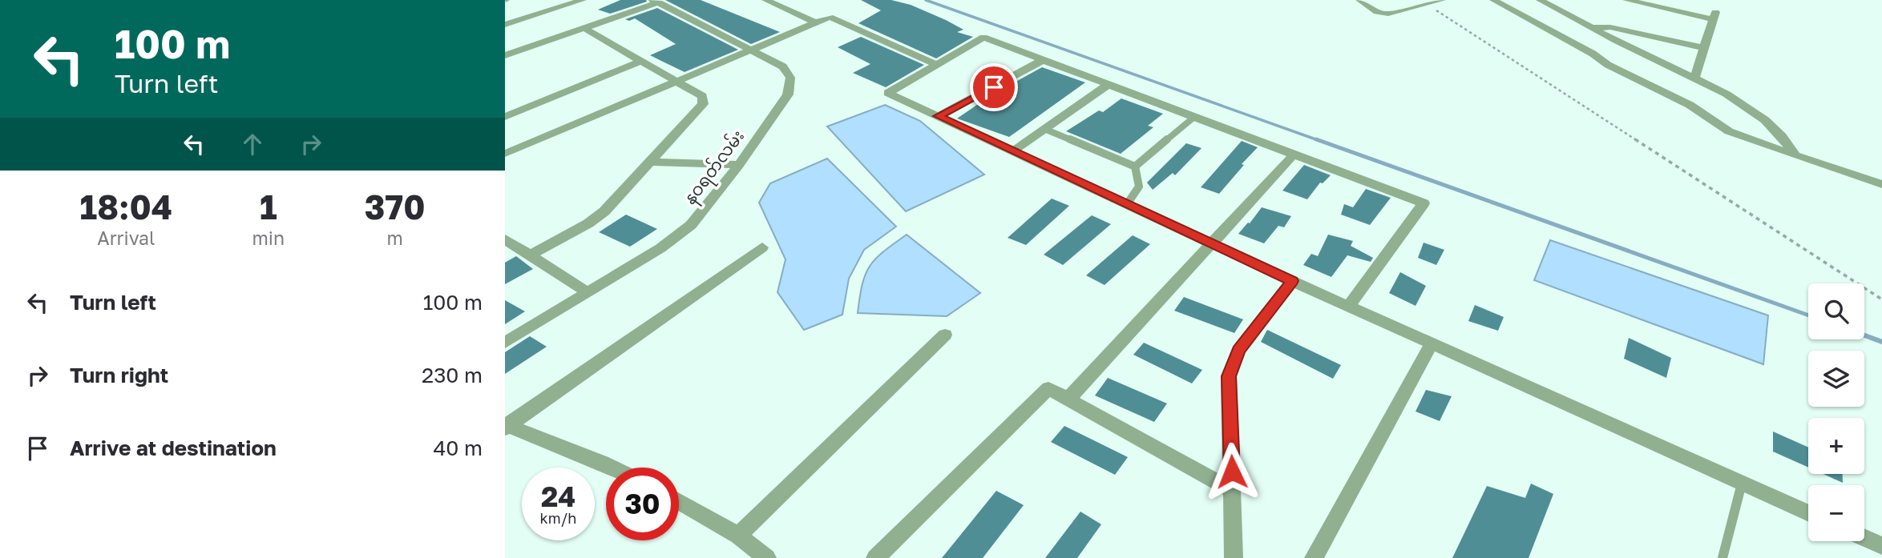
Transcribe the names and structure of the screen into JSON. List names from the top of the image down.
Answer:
{
  "streets": {
    "street": ["နဝရတ်လမ်း"]
  },
  "page": {
    "turn": ["100 m", "Turn left"],
    "eta": [
      "18:04",
      "Arrival",
      "1",
      "min",
      "370",
      "m"
    ],
    "list": [
      {
        "name": "Turn left",
        "value": "100 m"
      },
      {
        "name": "Turn right",
        "value": "230 m"
      },
      {
        "name": "Arrive at destination",
        "value": "40 m"
      }
    ],
    "map_buttons": ["+", "−"],
    "speed": "24 km/h",
    "limit": "30"
  }
}
